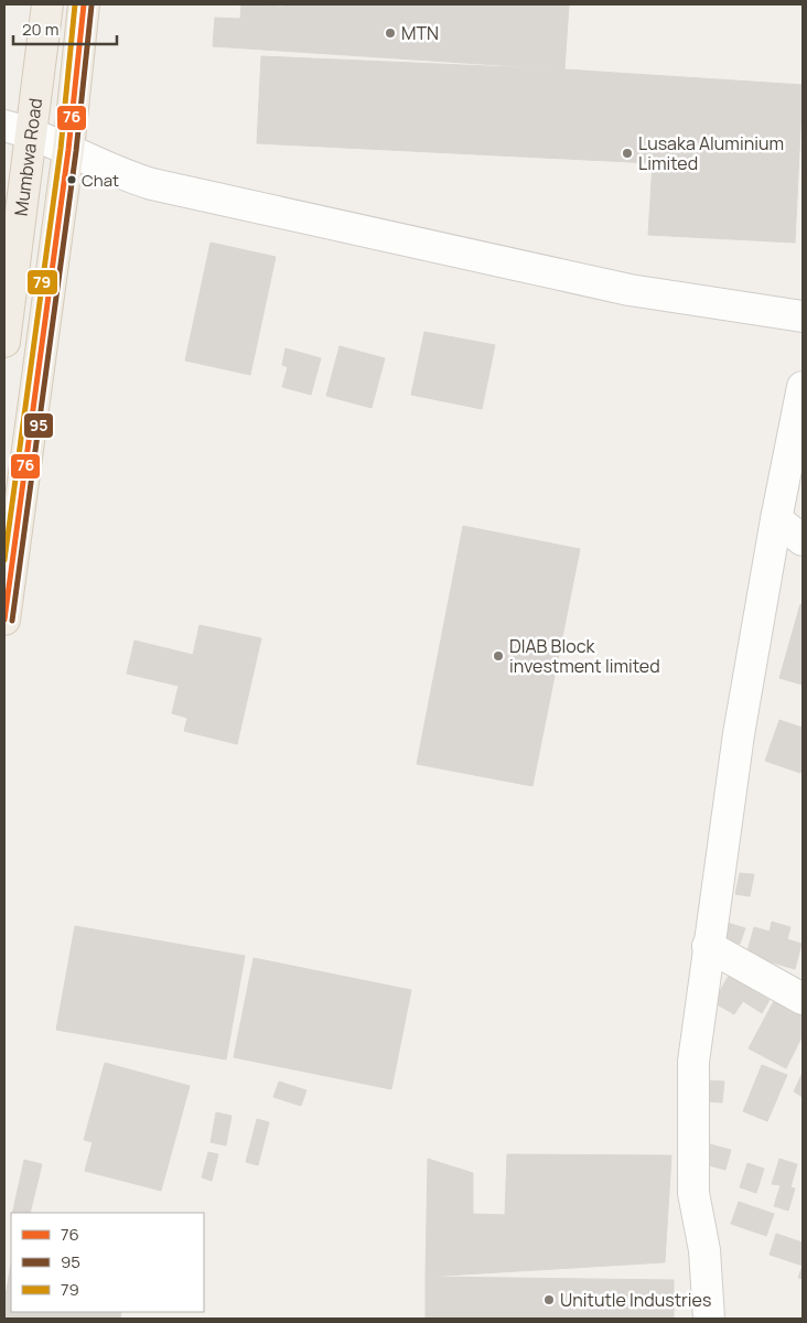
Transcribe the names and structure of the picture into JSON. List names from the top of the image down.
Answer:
{
  "streets": {
    "main road": ["Mumbwa Road"]
  },
  "places": [
    "MTN",
    "Lusaka Aluminium Limited",
    "Chat",
    "DIAB Block investment limited",
    "Unitutle Industries"
  ],
  "lines": ["transit line 76", "transit line 79", "transit line 95"],
  "legend": ["76", "95", "79"],
  "scale_bar": "20 m"
}
